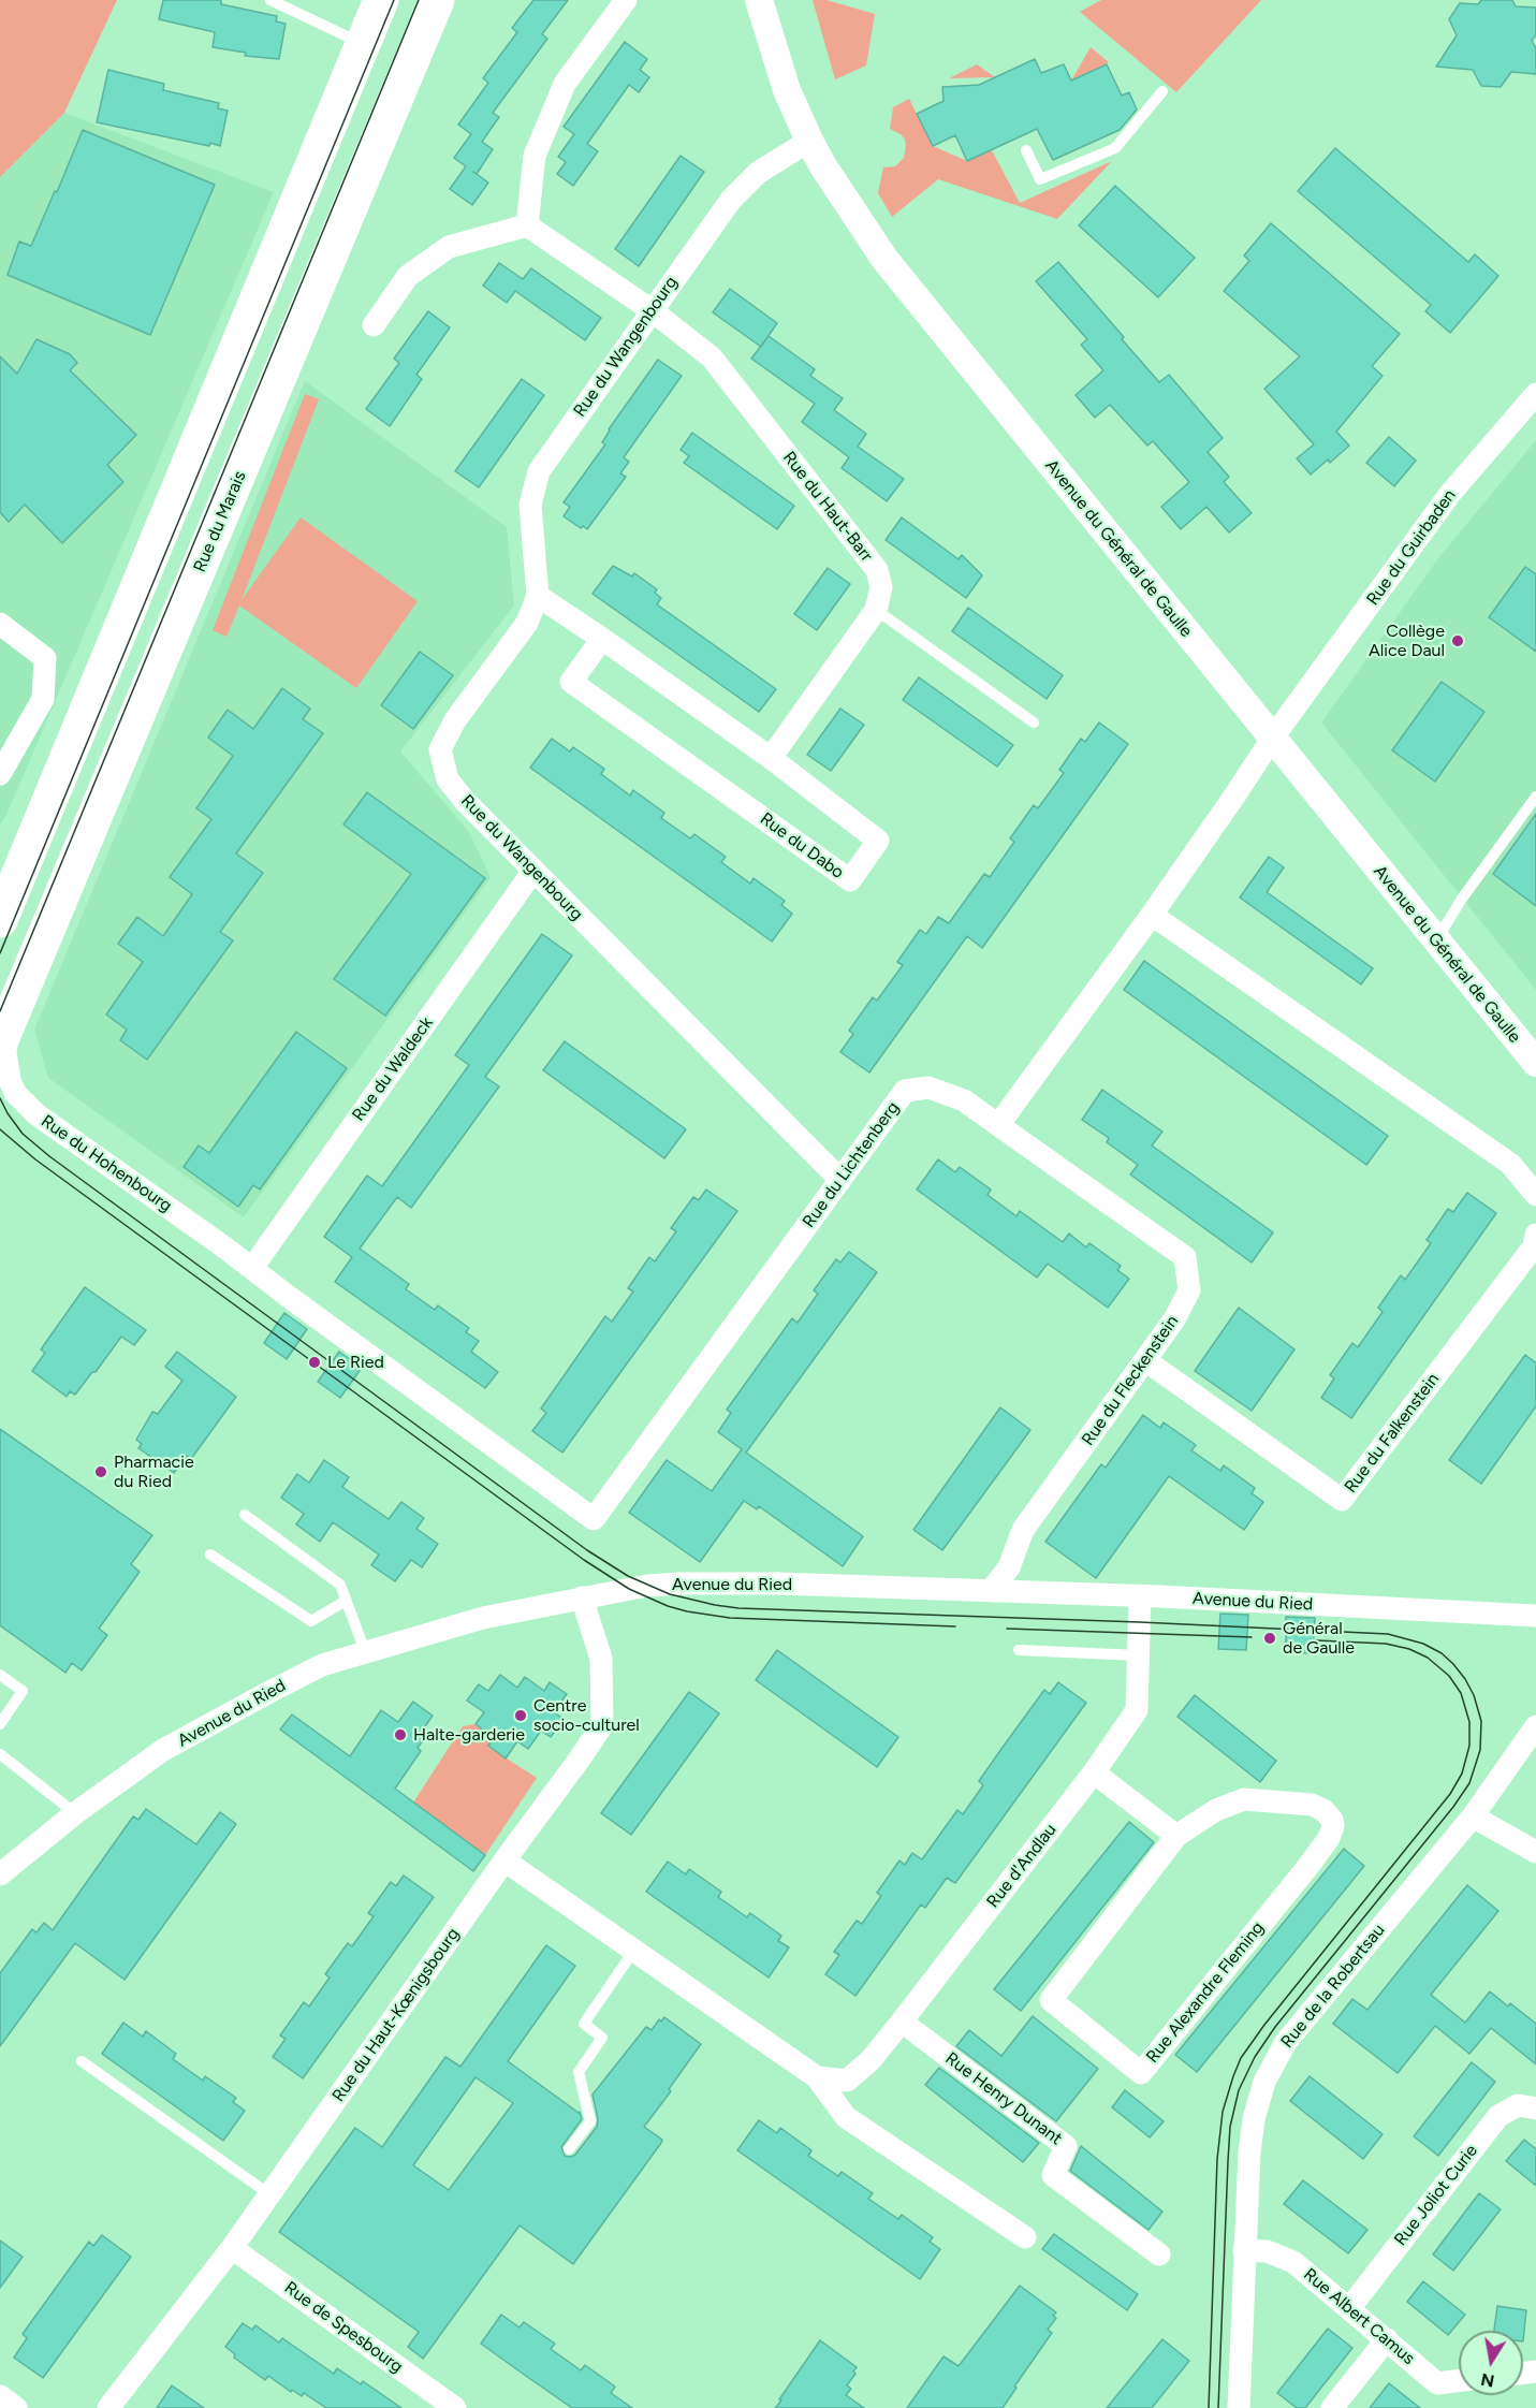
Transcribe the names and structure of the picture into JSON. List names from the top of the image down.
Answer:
{
  "streets": {
    "main road": ["Rue du Marais"],
    "street": [
      "Rue du Wangenbourg",
      "Rue du Haut-Barr",
      "Rue du Guirbaden",
      "Avenue du Général de Gaulle",
      "Rue du Dabo",
      "Rue du Waldeck",
      "Rue du Hohenbourg",
      "Rue du Lichtenberg",
      "Rue du Fleckenstein",
      "Rue du Falkenstein",
      "Avenue du Ried",
      "Rue d'Andlau",
      "Rue de la Robertsau",
      "Rue Alexandre Fleming",
      "Rue du Haut-Kœnigsbourg",
      "Rue Henry Dunant",
      "Rue Joliot Curie",
      "Rue Albert Camus",
      "Rue de Spesbourg"
    ]
  },
  "crossings": [
    ["Rue du Wangenbourg", "Rue du Haut-Barr"],
    ["Rue du Wangenbourg", "Avenue du Général de Gaulle"],
    ["Rue du Wangenbourg", "Rue du Dabo"],
    ["Rue du Wangenbourg", "Rue du Waldeck"],
    ["Rue du Wangenbourg", "Rue du Lichtenberg"],
    ["Rue du Haut-Barr", "Rue du Dabo"],
    ["Rue du Marais", "Rue du Hohenbourg"],
    ["Rue du Guirbaden", "Avenue du Général de Gaulle"],
    ["Rue du Waldeck", "Rue du Hohenbourg"],
    ["Rue du Hohenbourg", "Rue du Lichtenberg"],
    ["Rue du Lichtenberg", "Rue du Fleckenstein"],
    ["Rue du Fleckenstein", "Rue du Falkenstein"],
    ["Rue du Fleckenstein", "Avenue du Ried"],
    ["Avenue du Ried", "Rue d'Andlau"],
    ["Avenue du Ried", "Rue du Haut-Kœnigsbourg"],
    ["Rue d'Andlau", "Rue Henry Dunant"],
    ["Rue de la Robertsau", "Rue Albert Camus"],
    ["Rue du Haut-Kœnigsbourg", "Rue de Spesbourg"],
    ["Rue Joliot Curie", "Rue Albert Camus"]
  ],
  "places": [
    "Collège Alice Daul",
    "Le Ried",
    "Pharmacie du Ried",
    "Général de Gaulle",
    "Centre socio-culturel",
    "Halte-garderie"
  ],
  "north": "bottom"
}
